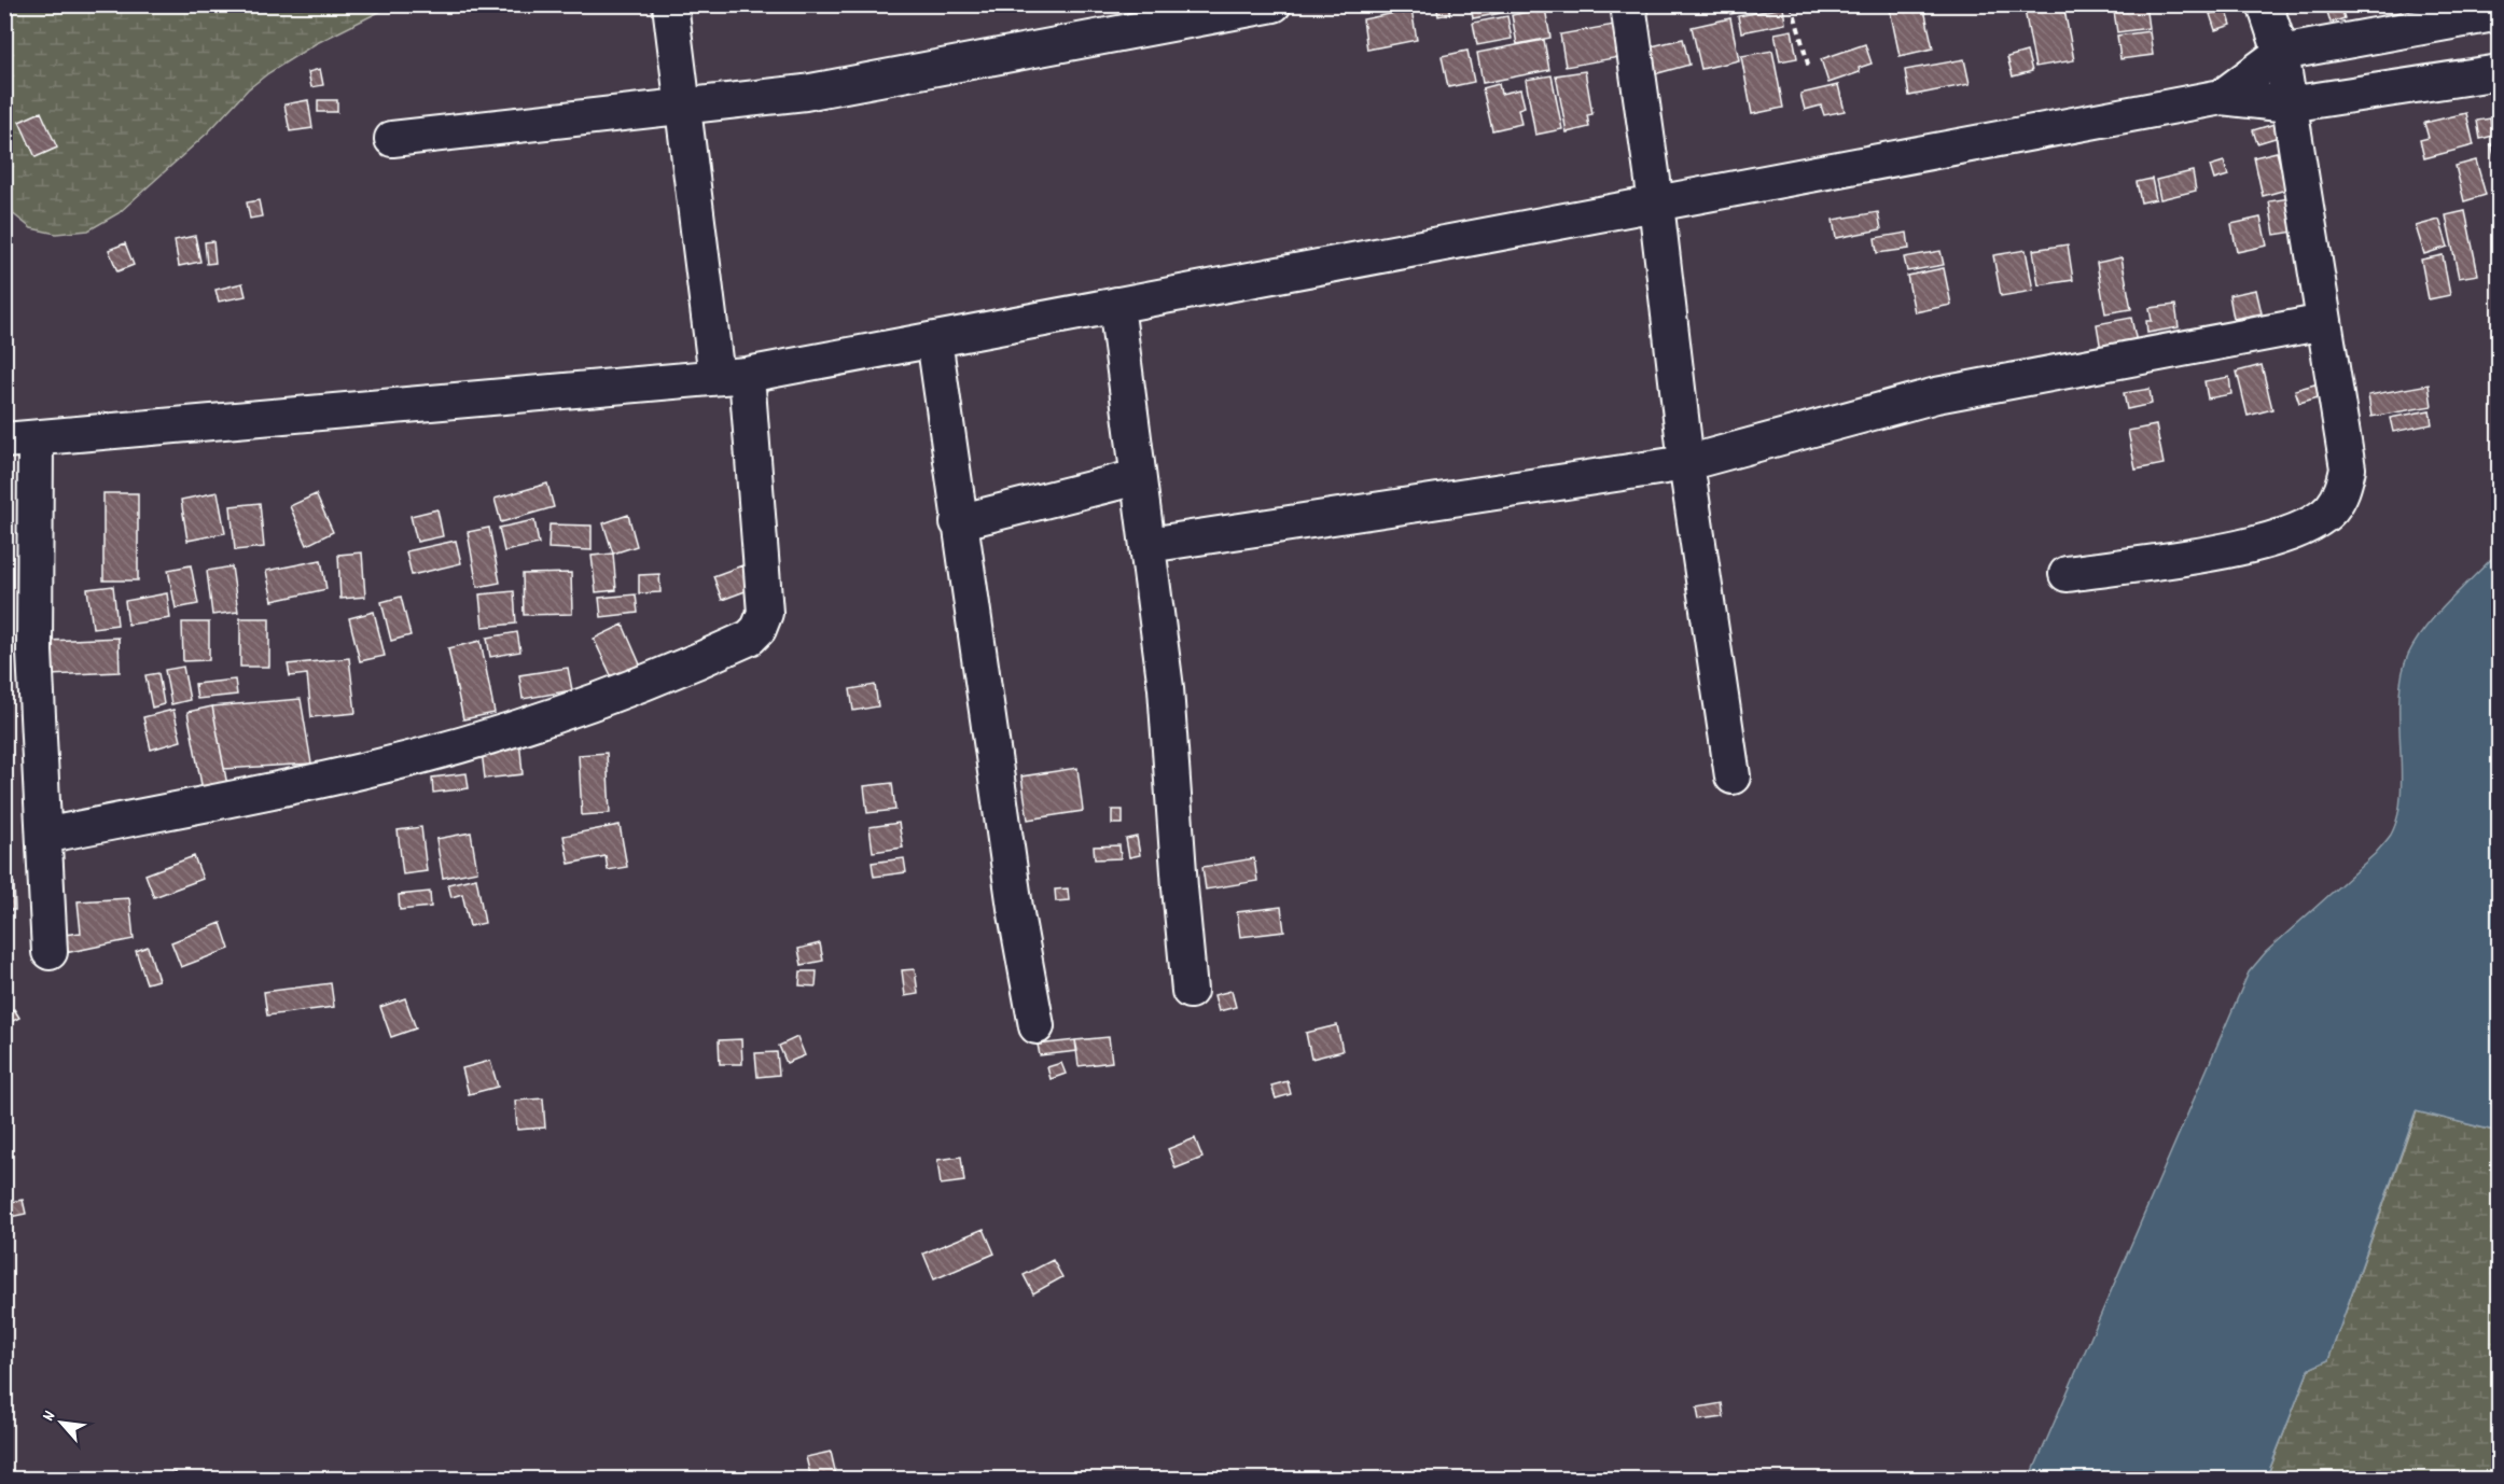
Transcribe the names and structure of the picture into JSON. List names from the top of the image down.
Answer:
{
  "north": "top left"
}
